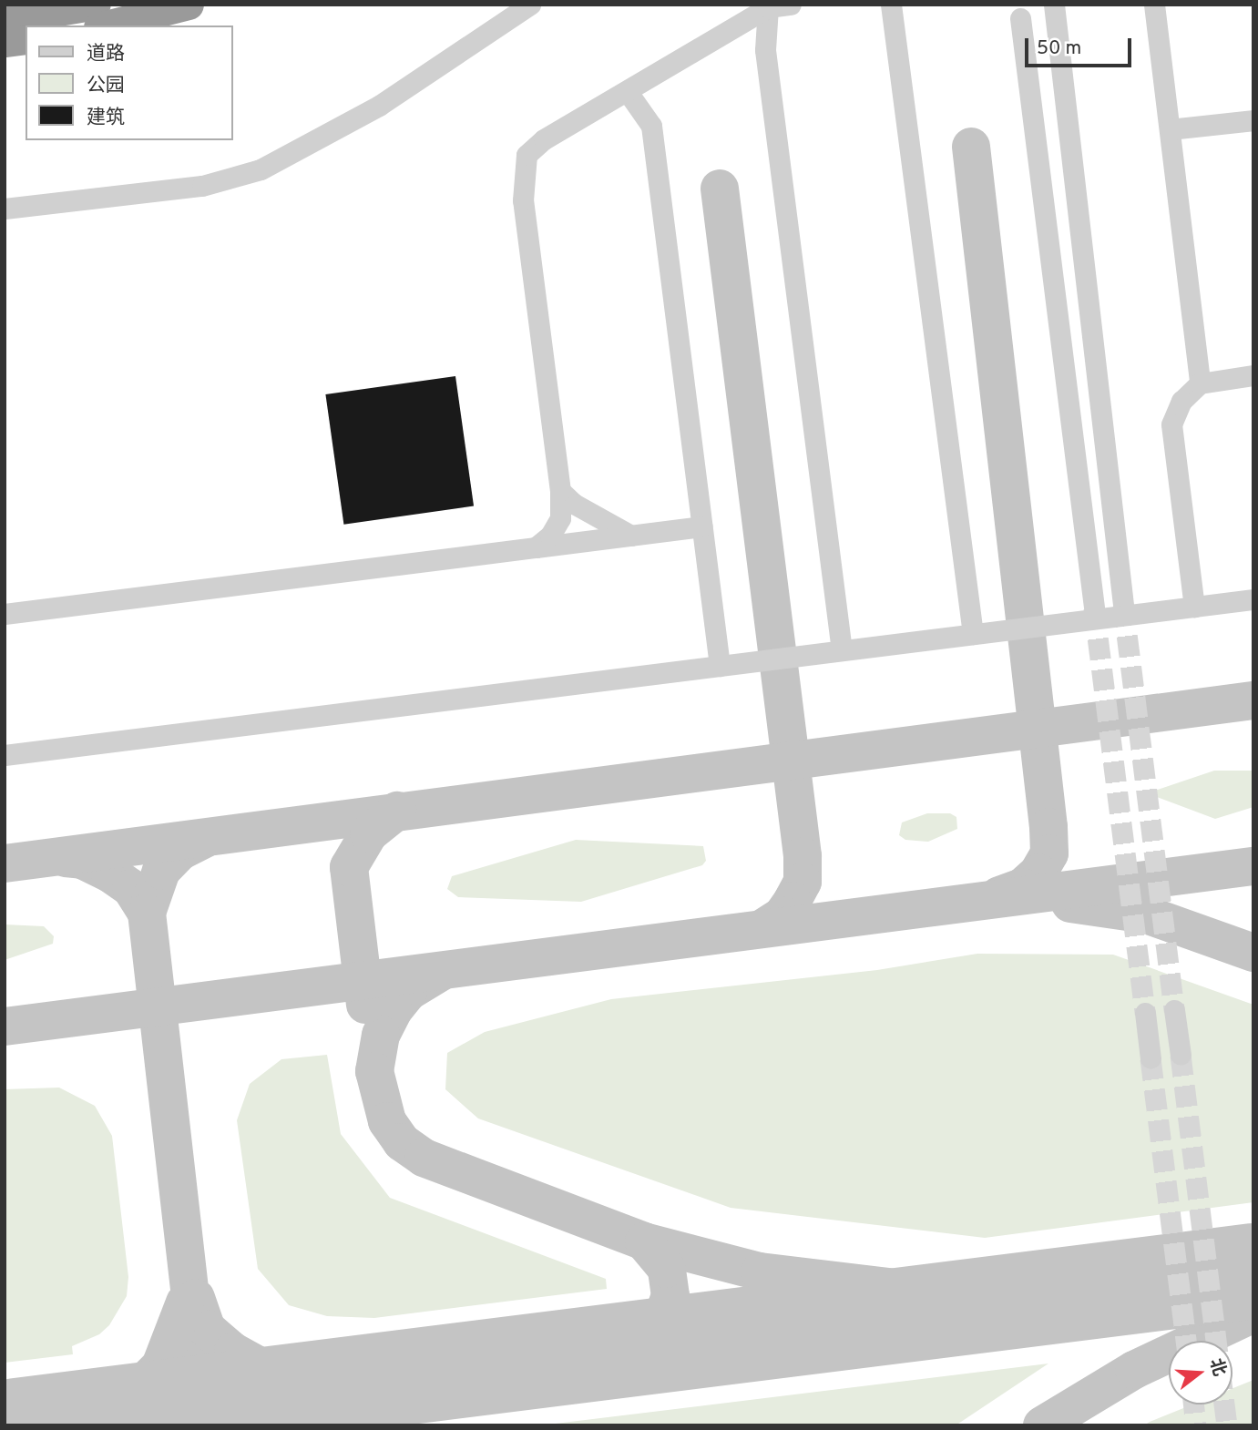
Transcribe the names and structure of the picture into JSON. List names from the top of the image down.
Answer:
{
  "legend": ["道路", "公园", "建筑"],
  "scale_bar": "50 m",
  "north": "right"
}
